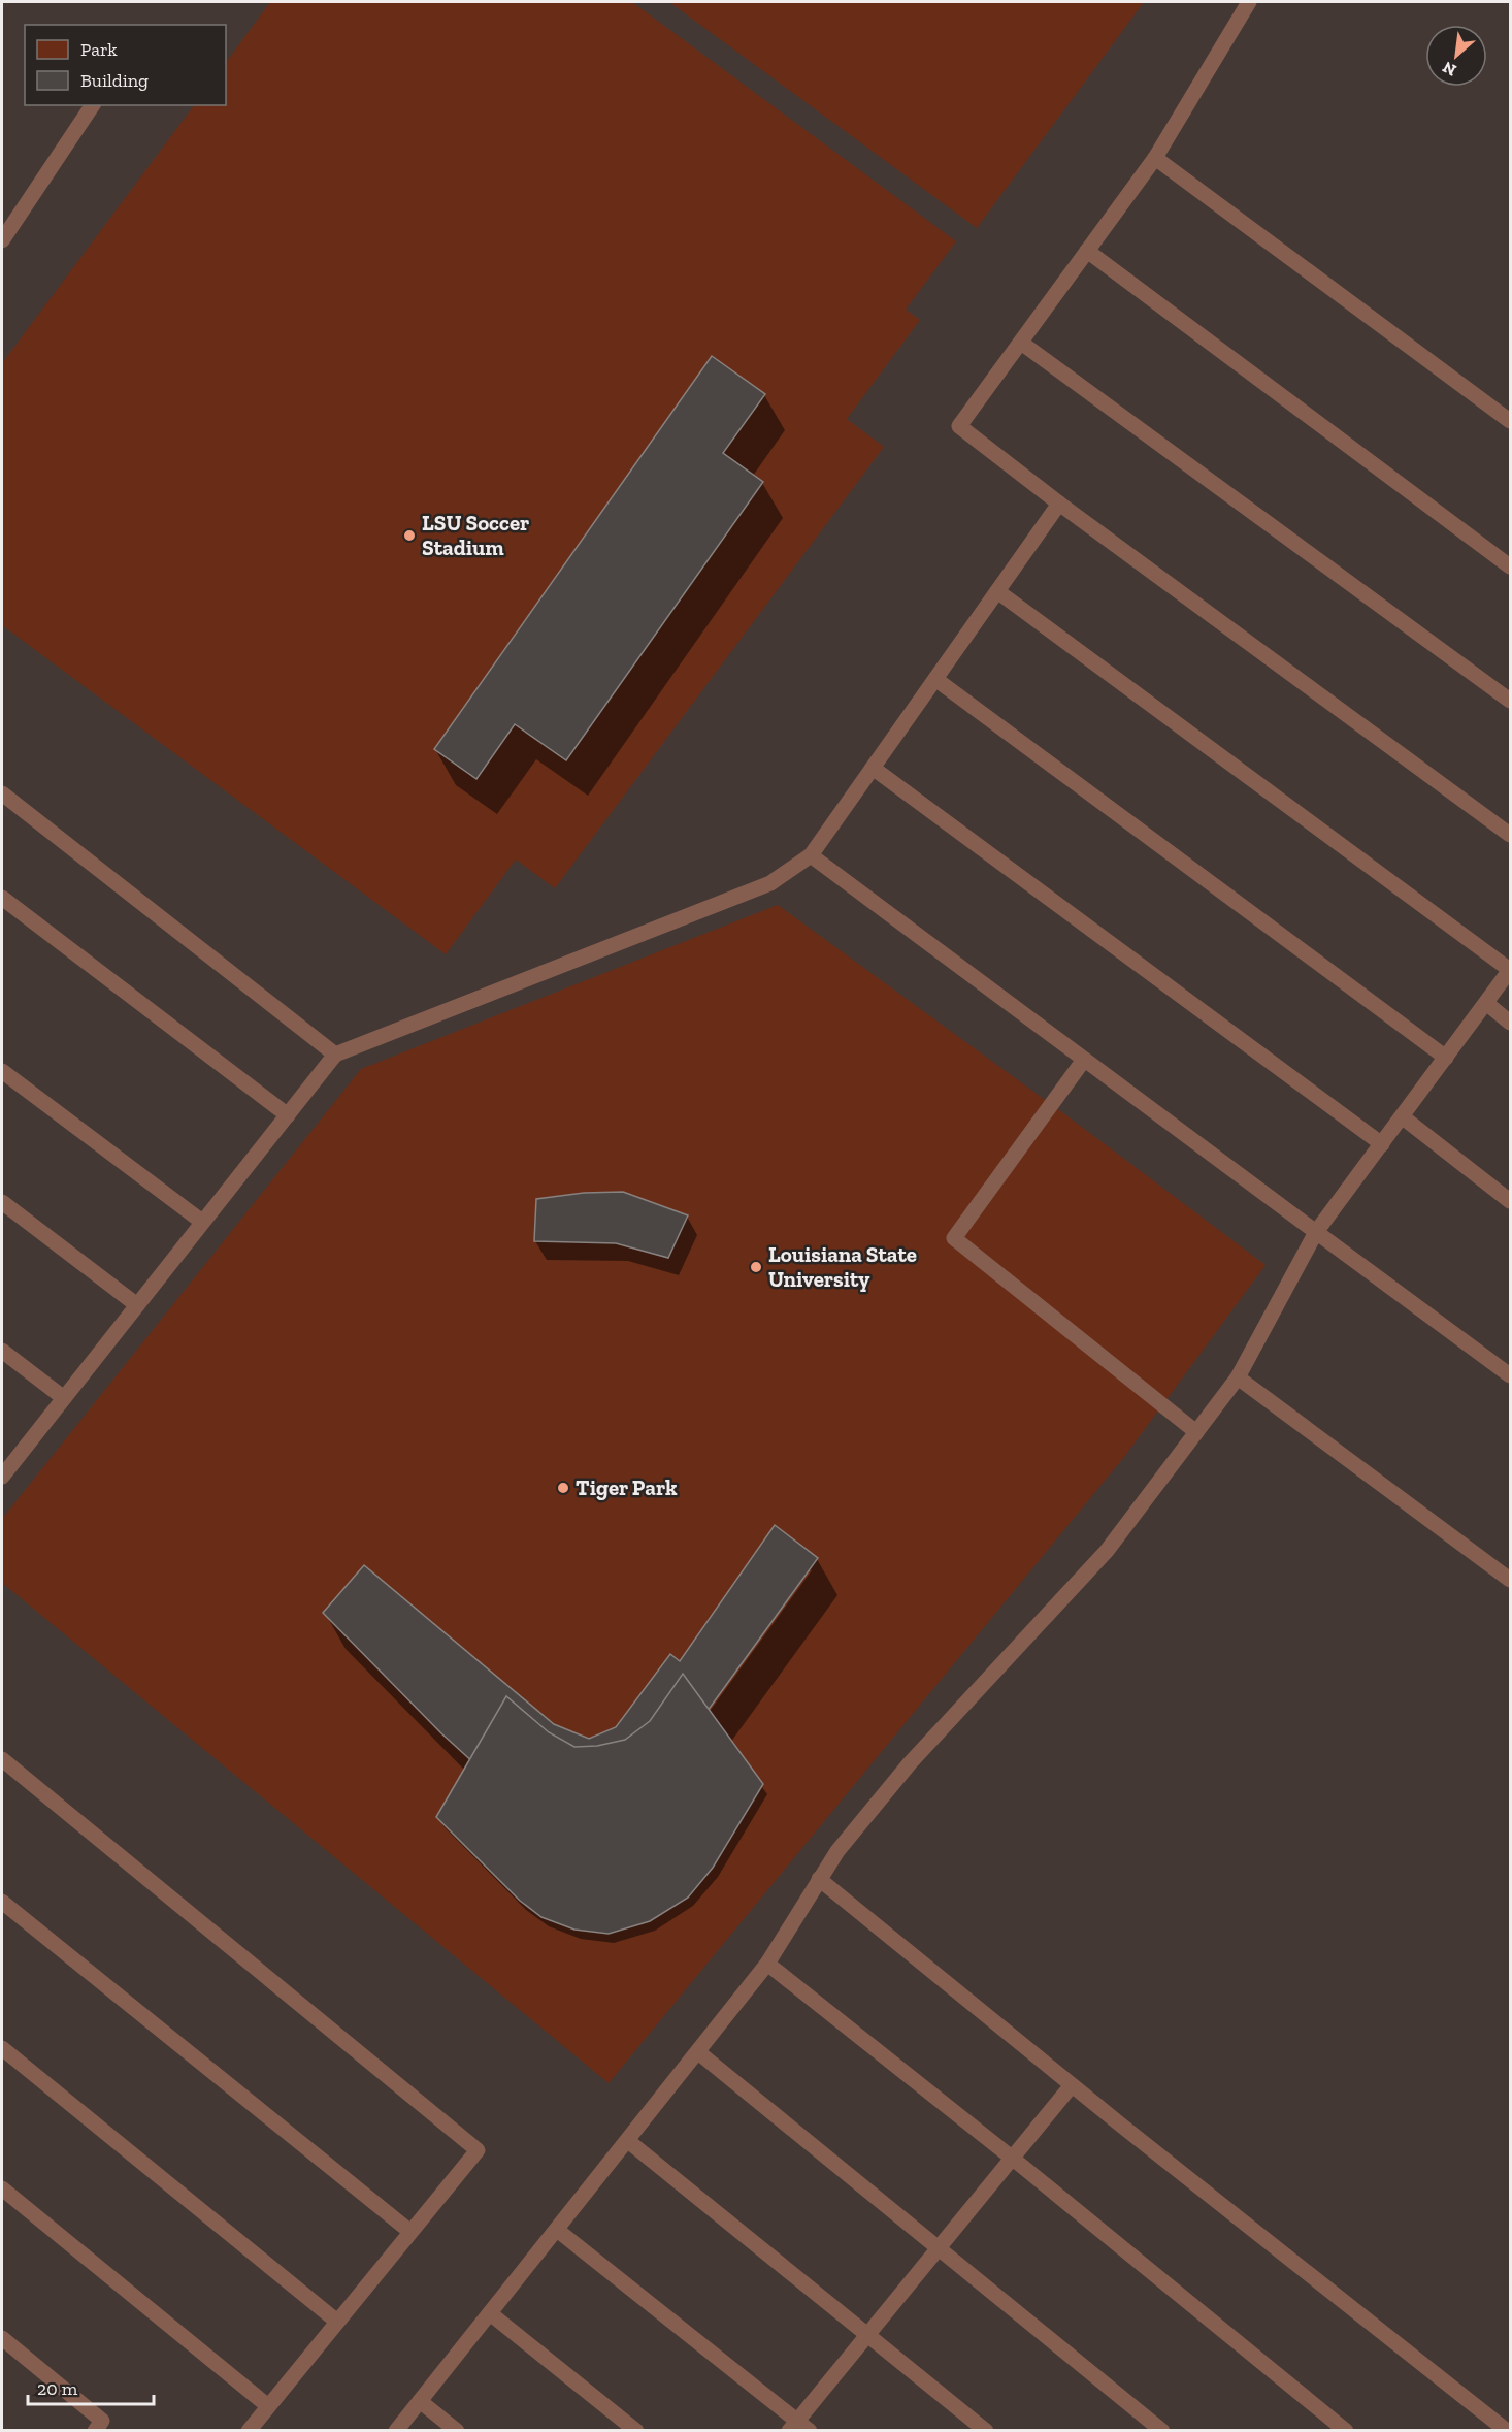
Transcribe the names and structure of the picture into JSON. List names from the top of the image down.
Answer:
{
  "places": ["LSU Soccer Stadium", "Louisiana State University", "Tiger Park"],
  "legend": ["Park", "Building"],
  "scale_bar": "20 m",
  "north": "bottom left"
}
